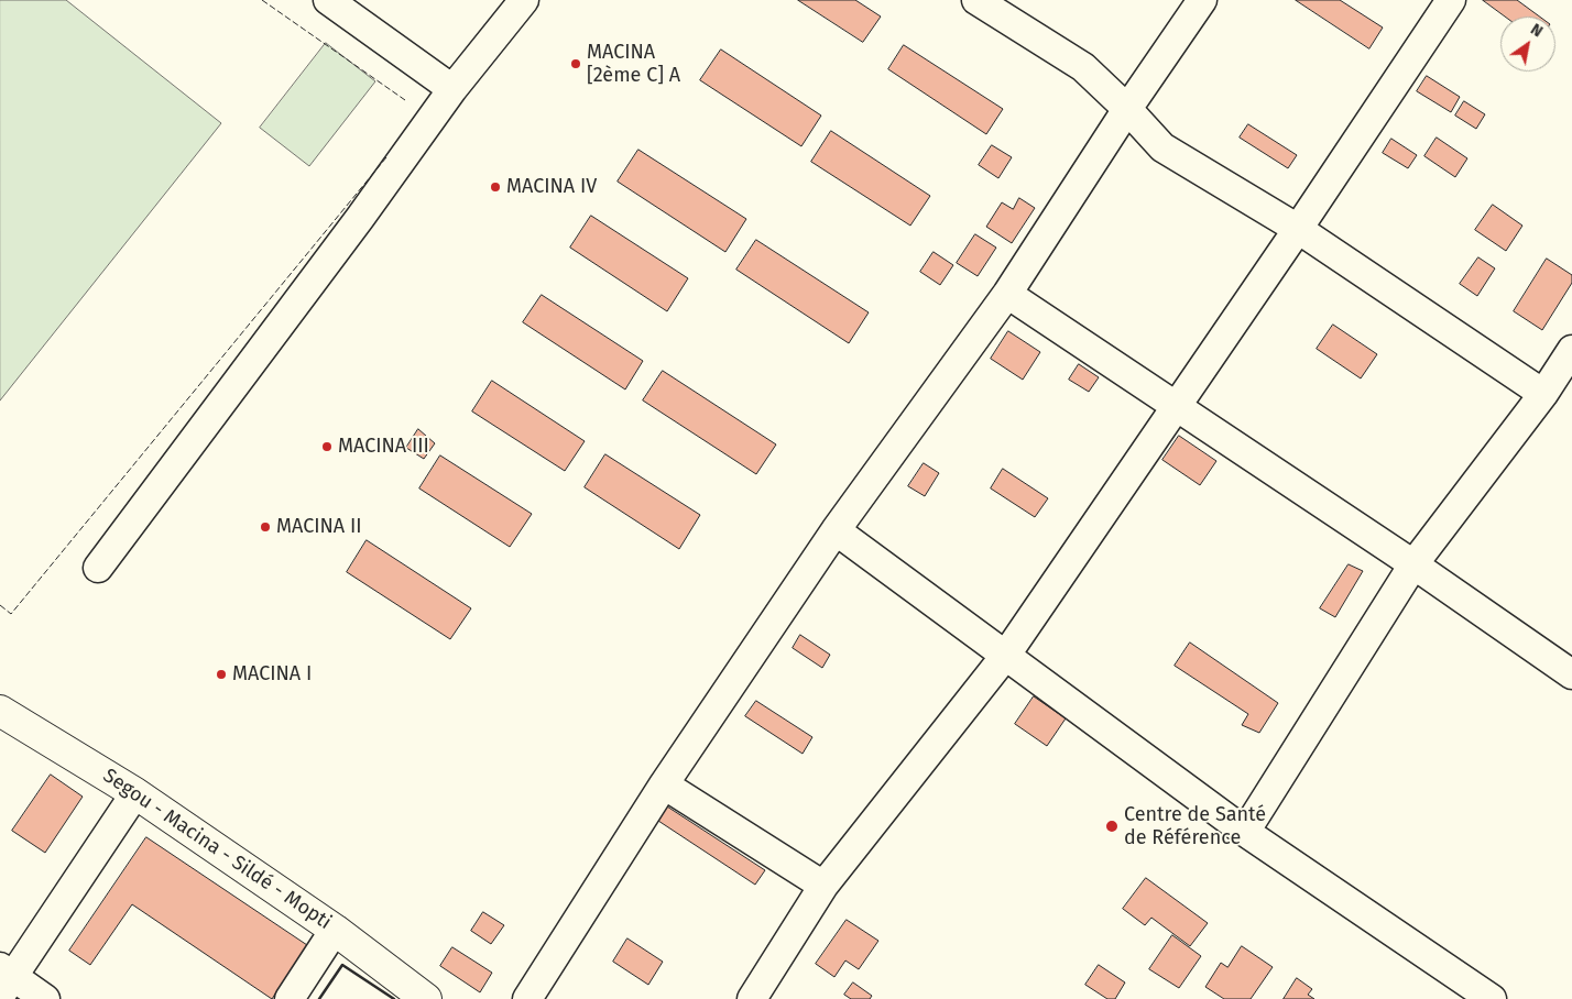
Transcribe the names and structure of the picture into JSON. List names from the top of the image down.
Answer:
{
  "streets": {
    "main road": ["Segou - Macina - Sildé - Mopti"]
  },
  "places": [
    "MACINA [2ème C] A",
    "MACINA IV",
    "MACINA III",
    "MACINA II",
    "MACINA I",
    "Centre de Santé de Référence"
  ],
  "north": "top right"
}
